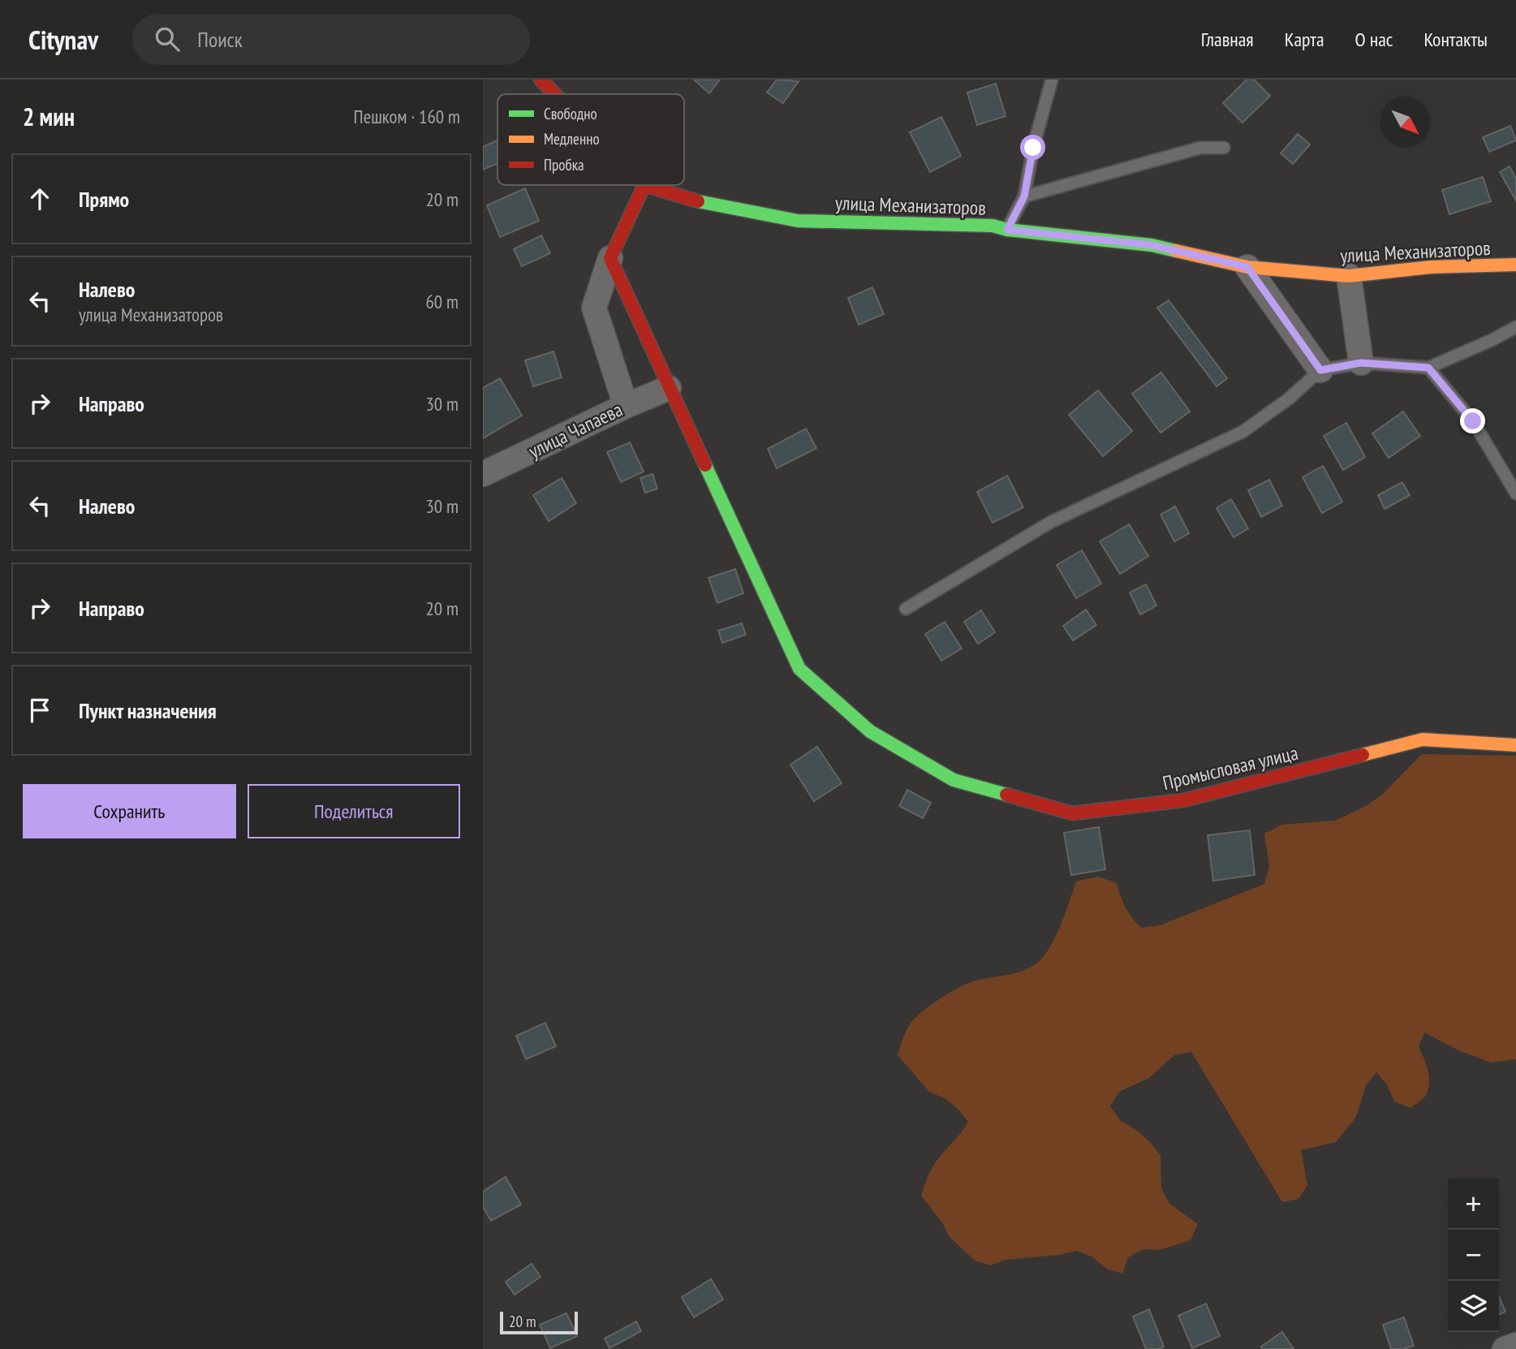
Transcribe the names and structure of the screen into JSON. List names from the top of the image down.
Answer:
{
  "streets": {
    "street": ["улица Механизаторов", "улица Чапаева", "Промысловая улица"]
  },
  "crossings": [
    ["улица Чапаева", "Промысловая улица"]
  ],
  "legend": ["Свободно", "Медленно", "Пробка"],
  "scale_bar": "20 m",
  "north": "bottom right",
  "page": {
    "header": "Citynav",
    "search": "Поиск",
    "nav": [
      "Главная",
      "Карта",
      "О нас",
      "Контакты"
    ],
    "heading": ["2 мин", "Пешком · 160 m"],
    "list": [
      ["Прямо", "20 m"],
      ["Налево", "улица Механизаторов", "60 m"],
      ["Направо", "30 m"],
      ["Налево", "30 m"],
      ["Направо", "20 m"],
      "Пункт назначения"
    ],
    "buttons": ["Сохранить", "Поделиться"],
    "map_buttons": ["+", "−"],
    "scale": "20 m"
  }
}
